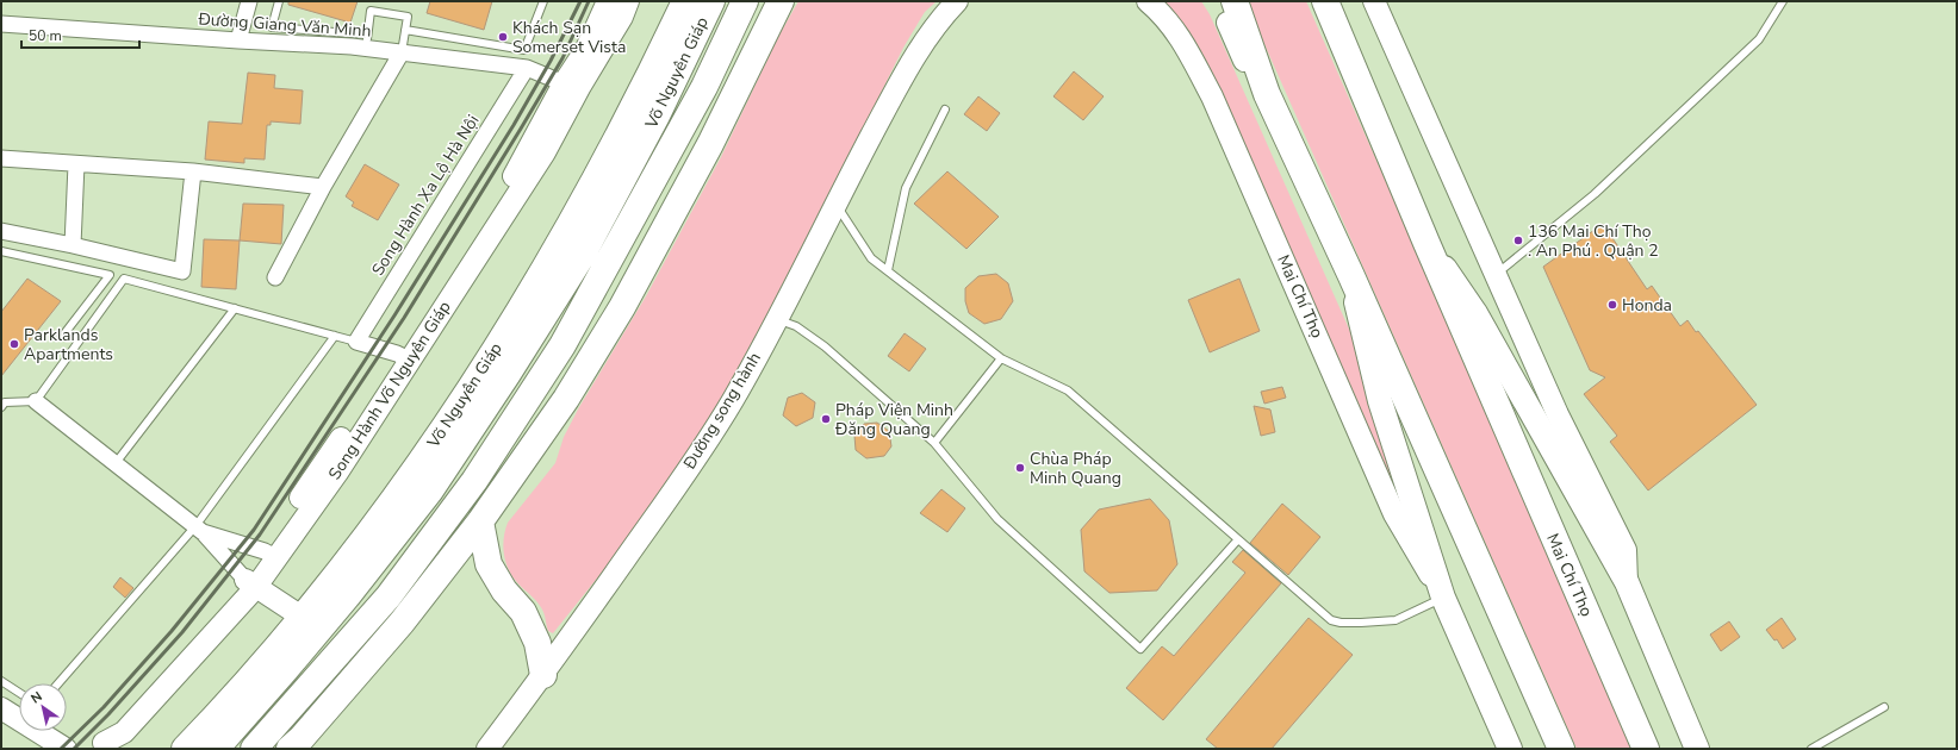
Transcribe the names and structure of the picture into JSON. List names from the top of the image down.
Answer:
{
  "streets": {
    "highway": ["Võ Nguyên Giáp", "Mai Chí Thọ"],
    "main road": ["Song Hành Võ Nguyên Giáp", "Đường song hành"],
    "street": ["Đường Giang Văn Minh", "Song Hành Xa Lộ Hà Nội"]
  },
  "crossings": [
    ["Đường Giang Văn Minh", "Song Hành Xa Lộ Hà Nội"],
    ["Đường Giang Văn Minh", "Song Hành Võ Nguyên Giáp"]
  ],
  "places": [
    "Khách Sạn Somerset Vista",
    "136 Mai Chí Thọ . An Phú . Quận 2",
    "Honda",
    "Parklands Apartments",
    "Pháp Viện Minh Đăng Quang",
    "Chùa Pháp Minh Quang"
  ],
  "scale_bar": "50 m",
  "north": "top left"
}
